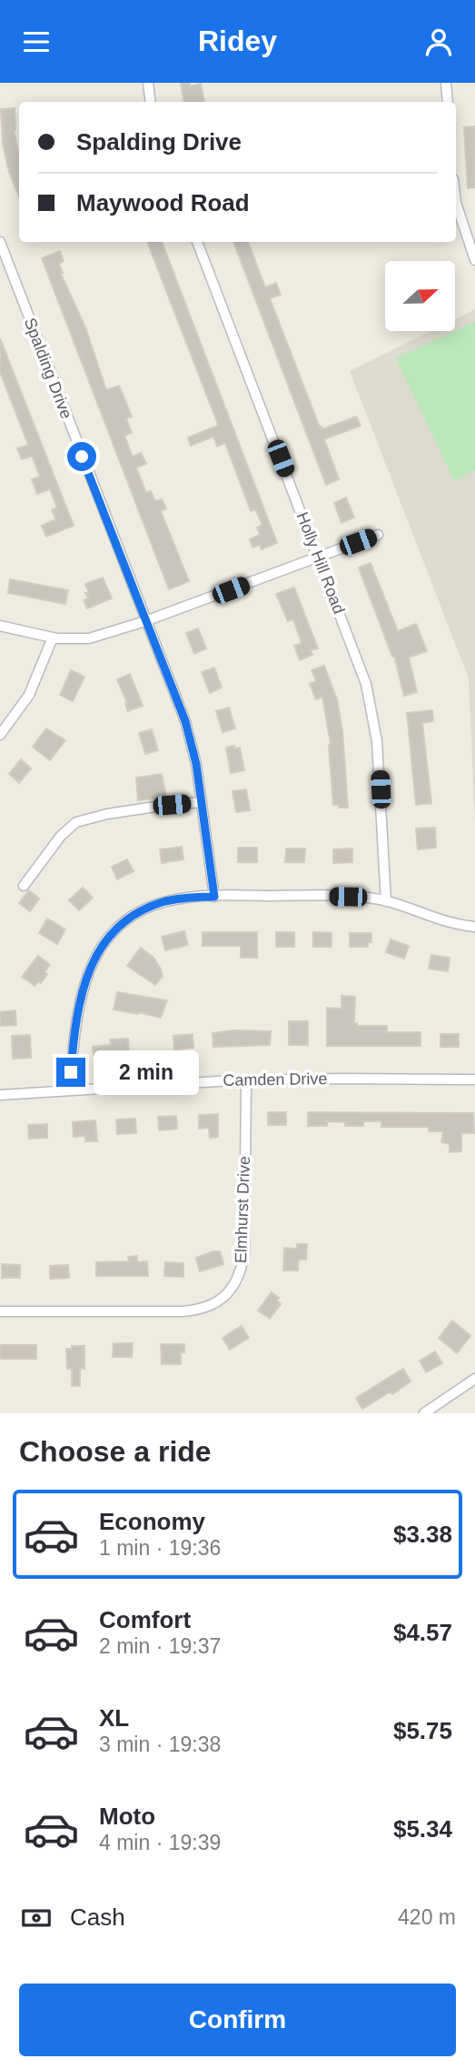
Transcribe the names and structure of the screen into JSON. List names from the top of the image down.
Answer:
{
  "streets": {
    "street": [
      "Spalding Drive",
      "Holly Hill Road",
      "Camden Drive",
      "Elmhurst Drive"
    ]
  },
  "crossings": [
    ["Camden Drive", "Elmhurst Drive"]
  ],
  "north": "right",
  "page": {
    "header": "Ridey",
    "banner": ["Spalding Drive", "Maywood Road"],
    "bubble": "2 min",
    "heading": "Choose a ride",
    "list": [
      {
        "name": "Economy",
        "note": "1 min · 19:36",
        "value": "$3.38"
      },
      {
        "name": "Comfort",
        "note": "2 min · 19:37",
        "value": "$4.57"
      },
      {
        "name": "XL",
        "note": "3 min · 19:38",
        "value": "$5.75"
      },
      {
        "name": "Moto",
        "note": "4 min · 19:39",
        "value": "$5.34"
      }
    ],
    "pay": ["Cash", "420 m"],
    "buttons": "Confirm"
  }
}
